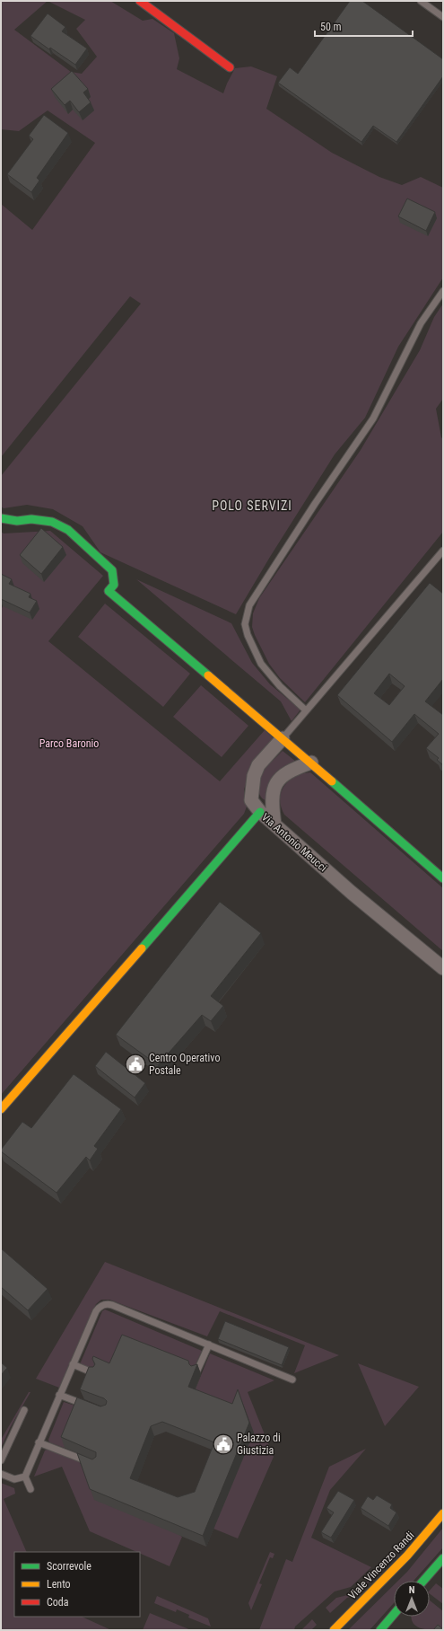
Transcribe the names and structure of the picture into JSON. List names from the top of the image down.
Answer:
{
  "streets": {
    "street": ["Via Antonio Meucci", "Viale Vincenzo Randi"]
  },
  "districts": ["POLO SERVIZI"],
  "parks": ["Parco Baronio"],
  "places": {
    "public building": ["Centro Operativo Postale", "Palazzo di Giustizia"]
  },
  "legend": ["Scorrevole", "Lento", "Coda"],
  "scale_bar": "50 m",
  "north": "top"
}
